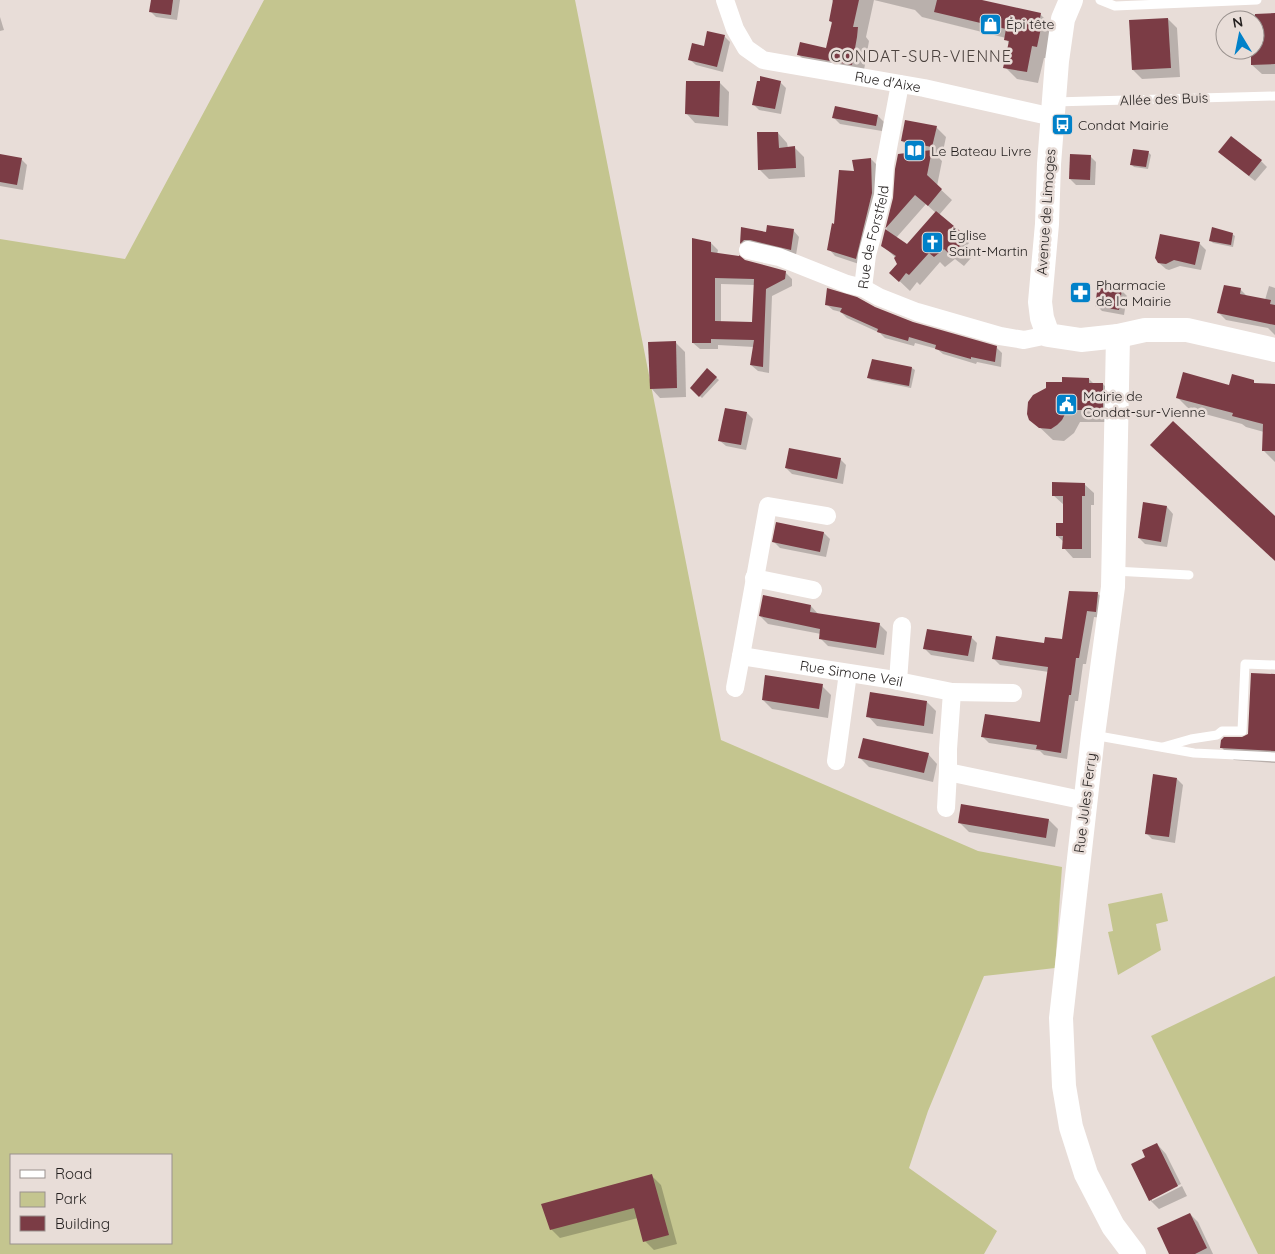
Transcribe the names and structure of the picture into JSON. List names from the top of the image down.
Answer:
{
  "streets": {
    "main road": ["Avenue de Limoges", "Rue Jules Ferry"],
    "street": ["Rue d'Aixe", "Rue de Forstfeld", "Rue Simone Veil"],
    "lane": ["Allée des Buis"]
  },
  "crossings": [
    ["Rue d'Aixe", "Allée des Buis"],
    ["Rue d'Aixe", "Avenue de Limoges"],
    ["Rue d'Aixe", "Rue de Forstfeld"],
    ["Allée des Buis", "Avenue de Limoges"],
    ["Avenue de Limoges", "Rue de Forstfeld"]
  ],
  "districts": ["CONDAT-SUR-VIENNE"],
  "places": {
    "shop": ["Épi tête"],
    "bus stop": ["Condat Mairie"],
    "library": ["Le Bateau Livre"],
    "church": ["Église Saint-Martin"],
    "pharmacy": ["Pharmacie de la Mairie"],
    "public building": ["Mairie de Condat-sur-Vienne"]
  },
  "legend": ["Road", "Park", "Building"],
  "north": "top"
}
